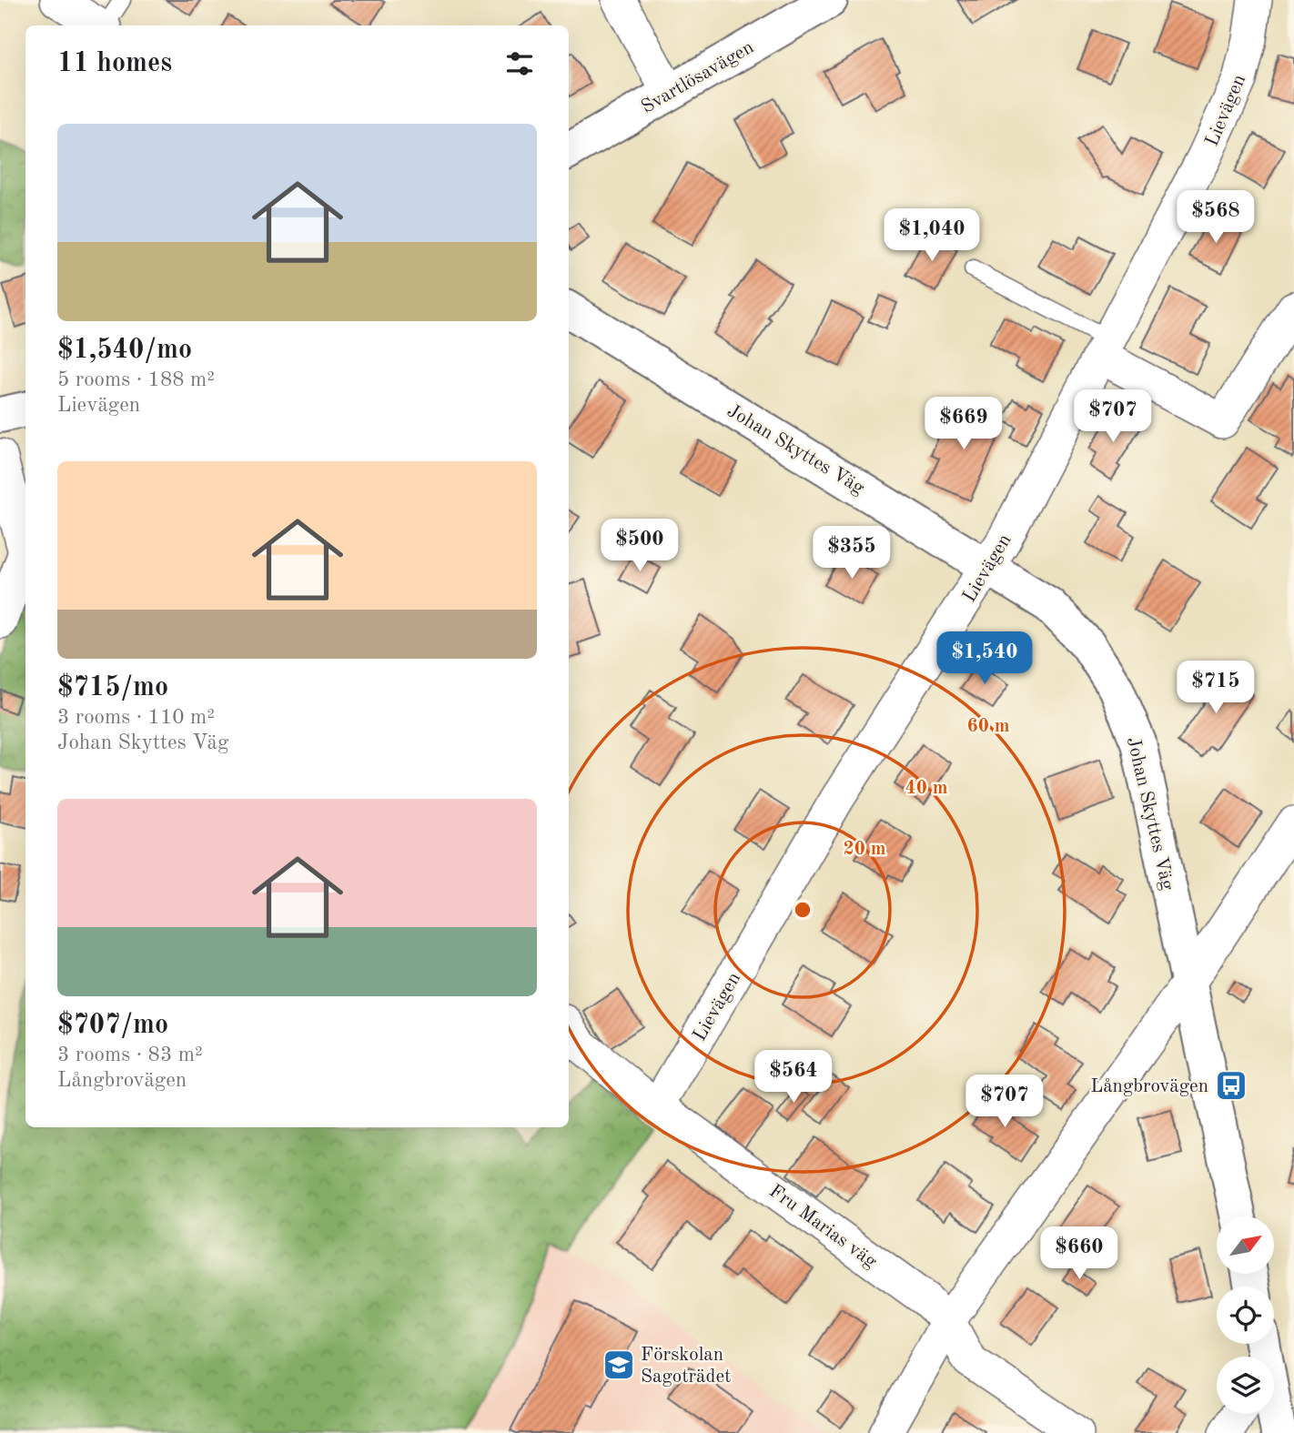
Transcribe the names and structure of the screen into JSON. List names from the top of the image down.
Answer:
{
  "streets": {
    "street": [
      "Svartlösavägen",
      "Lievägen",
      "Johan Skyttes Väg",
      "Fru Marias väg"
    ]
  },
  "crossings": [
    ["Lievägen", "Johan Skyttes Väg"],
    ["Lievägen", "Fru Marias väg"]
  ],
  "places": {
    "bus stop": ["Långbrovägen"],
    "school or university": ["Förskolan Sagoträdet"]
  },
  "north": "top right",
  "page": {
    "heading": "11 homes",
    "list": [
      {
        "name": "$1,540/mo",
        "note": "5 rooms · 188 m² · Lievägen"
      },
      {
        "name": "$715/mo",
        "note": "3 rooms · 110 m² · Johan Skyttes Väg"
      },
      {
        "name": "$707/mo",
        "note": "3 rooms · 83 m² · Långbrovägen"
      }
    ],
    "price": [
      "$568",
      "$1,040",
      "$707",
      "$669",
      "$500",
      "$355",
      "$1,540",
      "$715",
      "$564",
      "$707",
      "$660"
    ]
  },
  "rings": ["60 m", "40 m", "20 m"]
}
